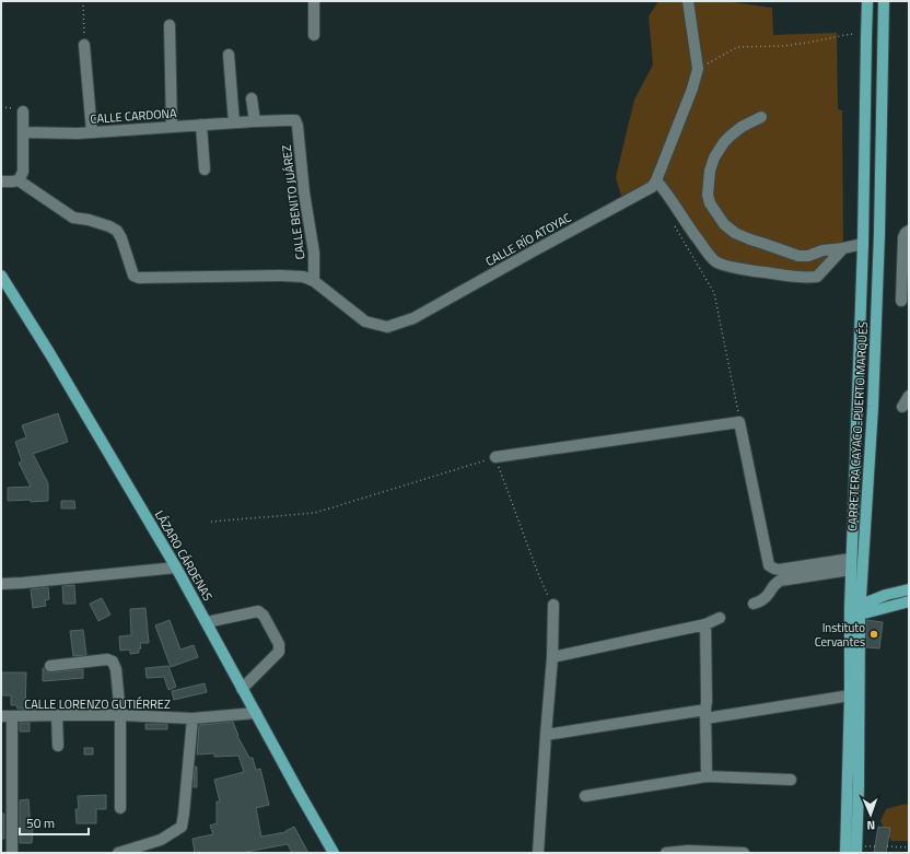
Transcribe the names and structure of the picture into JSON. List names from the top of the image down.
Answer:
{
  "streets": {
    "main road": ["CARRETERA CAYACO-PUERTO MARQUÉS", "LÁZARO CÁRDENAS"],
    "street": [
      "CALLE CARDONA",
      "CALLE BENITO JUÁREZ",
      "CALLE RÍO ATOYAC",
      "CALLE LORENZO GUTIÉRREZ"
    ]
  },
  "crossings": [
    ["CALLE CARDONA", "CALLE BENITO JUÁREZ"],
    ["CALLE BENITO JUÁREZ", "CALLE RÍO ATOYAC"],
    ["LÁZARO CÁRDENAS", "CALLE LORENZO GUTIÉRREZ"]
  ],
  "places": ["Instituto Cervantes"],
  "scale_bar": "50 m",
  "north": "bottom"
}
